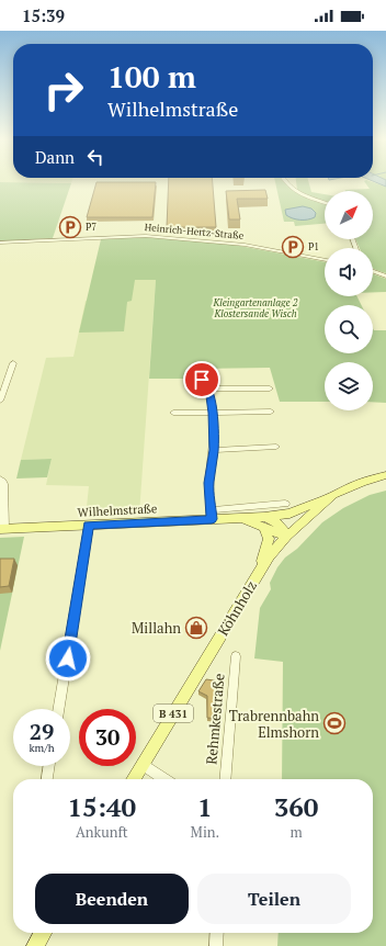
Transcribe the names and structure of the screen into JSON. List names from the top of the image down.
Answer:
{
  "streets": {
    "main road": ["Wilhelmstraße", "Köhnholz", "B 431"],
    "street": ["Heinrich-Hertz-Straße", "Rehmkestraße"]
  },
  "crossings": [
    ["Wilhelmstraße", "Köhnholz"]
  ],
  "parks": ["Kleingartenanlage 2 Klostersande Wisch"],
  "places": {
    "parking": ["P7", "P1"],
    "shop": ["Millahn"],
    "sports": ["Trabrennbahn Elmshorn"]
  },
  "north": "top right",
  "page": {
    "status": "15:39",
    "turn": ["100 m", "Wilhelmstraße"],
    "then": "Dann",
    "speed": "29 km/h",
    "limit": "30",
    "eta": [
      "15:40",
      "Ankunft",
      "1",
      "Min.",
      "360",
      "m"
    ],
    "buttons": ["Beenden", "Teilen"]
  }
}
